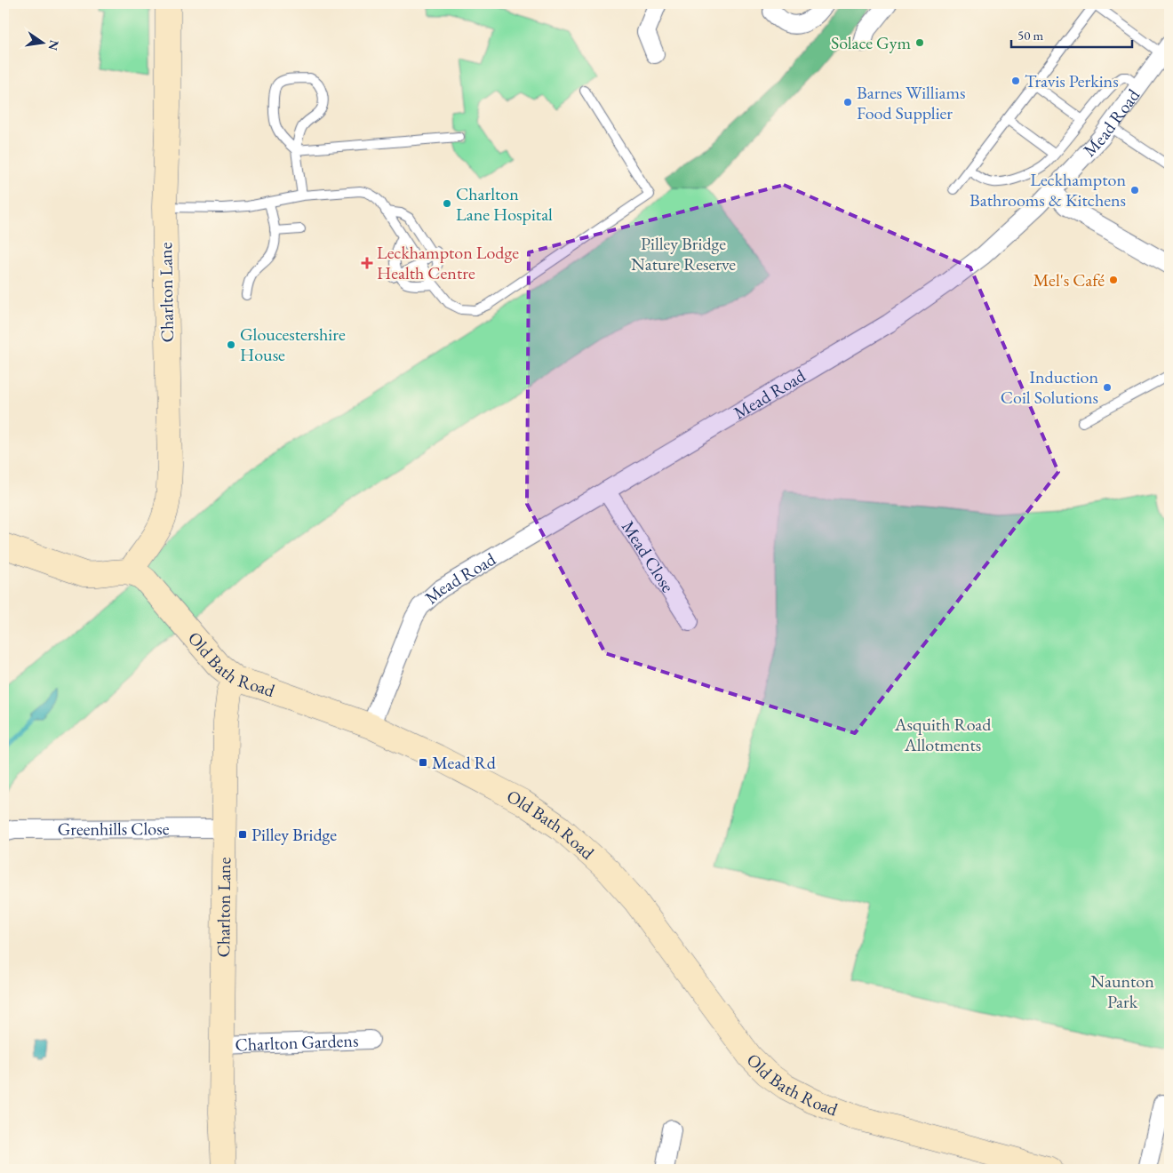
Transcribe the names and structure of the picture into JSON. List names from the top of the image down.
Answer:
{
  "streets": {
    "street": [
      "Mead Road",
      "Charlton Lane",
      "Mead Close",
      "Old Bath Road",
      "Greenhills Close",
      "Charlton Gardens"
    ]
  },
  "crossings": [
    ["Mead Road", "Mead Close"],
    ["Mead Road", "Old Bath Road"],
    ["Charlton Lane", "Old Bath Road"],
    ["Charlton Lane", "Greenhills Close"],
    ["Charlton Lane", "Charlton Gardens"]
  ],
  "parks": ["Pilley Bridge Nature Reserve", "Asquith Road Allotments", "Naunton Park"],
  "places": {
    "other": [
      "Solace Gym",
      "Travis Perkins",
      "Barnes Williams Food Supplier",
      "Leckhampton Bathrooms & Kitchens",
      "Charlton Lane Hospital",
      "Mel's Café",
      "Gloucestershire House",
      "Induction Coil Solutions"
    ],
    "health": ["Leckhampton Lodge Health Centre"],
    "transit": ["Mead Rd", "Pilley Bridge"]
  },
  "scale_bar": "50 m",
  "north": "right"
}
